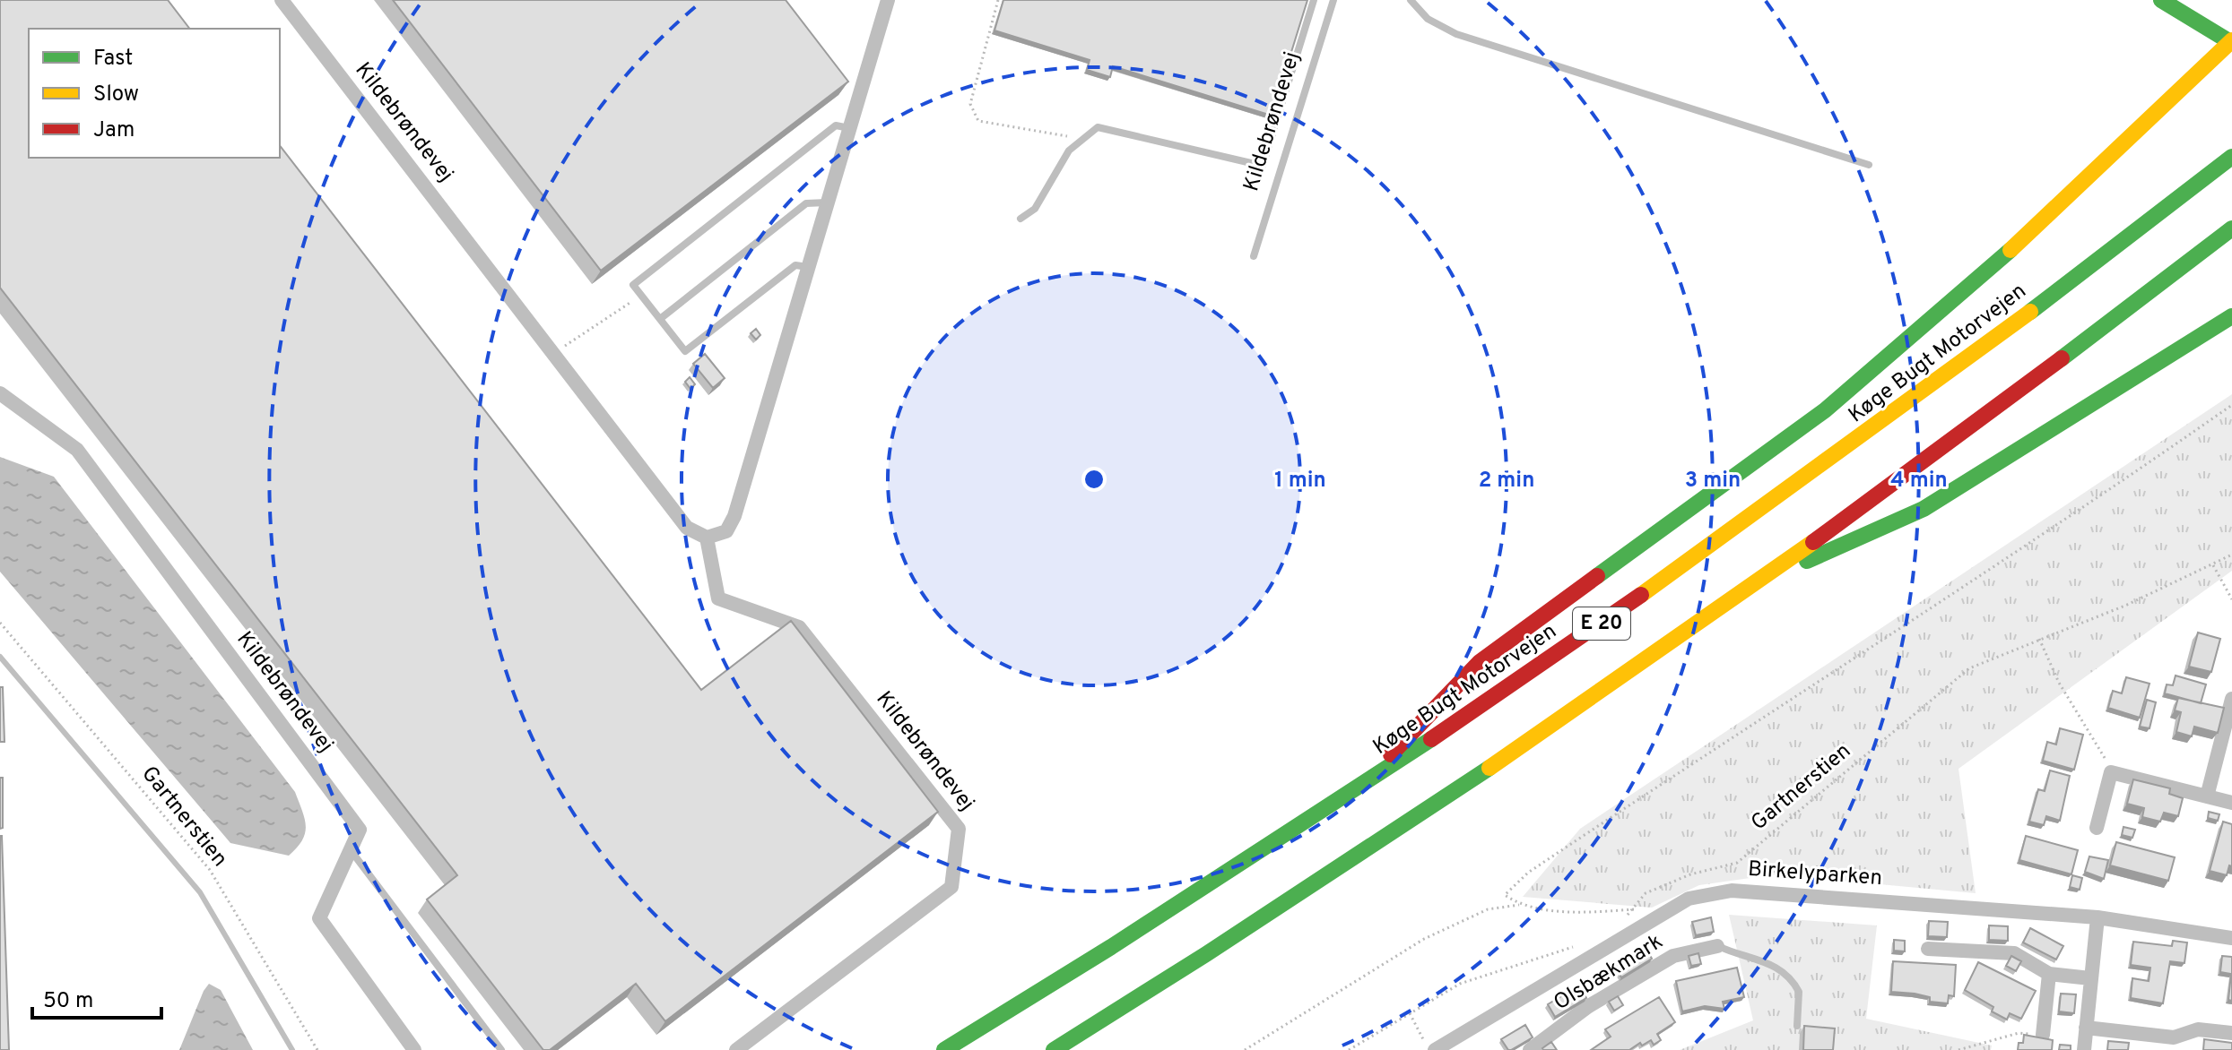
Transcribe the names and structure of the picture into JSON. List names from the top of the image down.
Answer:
{
  "streets": {
    "main road": ["Køge Bugt Motorvejen", "E 20"],
    "street": ["Kildebrøndevej", "Birkelyparken", "Olsbækmark"],
    "path": ["Gartnerstien"]
  },
  "legend": ["Fast", "Slow", "Jam"],
  "scale_bar": "50 m",
  "rings": [
    "1 min",
    "2 min",
    "3 min",
    "4 min"
  ]
}
